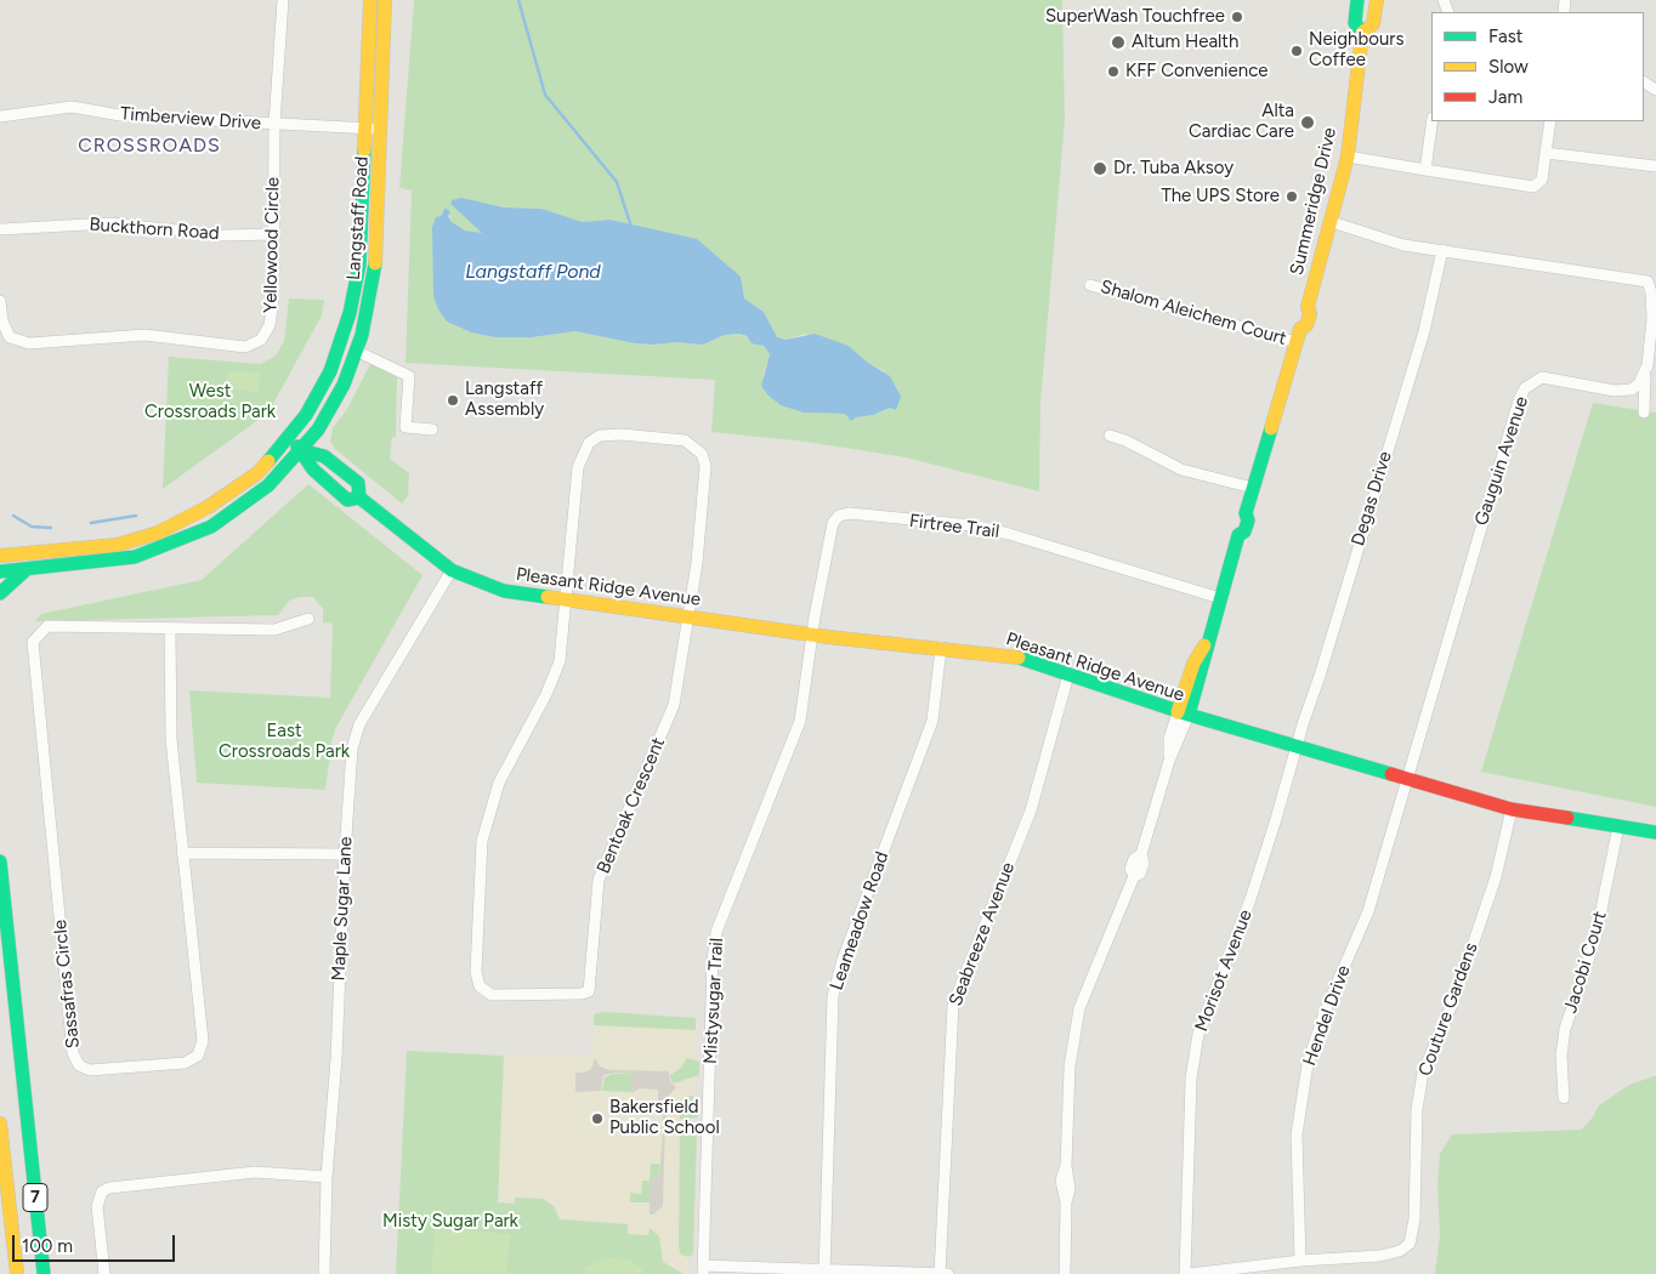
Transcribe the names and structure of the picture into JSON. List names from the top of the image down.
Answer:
{
  "streets": {
    "street": [
      "Timberview Drive",
      "Summeridge Drive",
      "Langstaff Road",
      "Buckthorn Road",
      "Yellowood Circle",
      "Shalom Aleichem Court",
      "Gauguin Avenue",
      "Degas Drive",
      "Firtree Trail",
      "Pleasant Ridge Avenue",
      "Bentoak Crescent",
      "Maple Sugar Lane",
      "Leameadow Road",
      "Seabreeze Avenue",
      "Jacobi Court",
      "Morisot Avenue",
      "Sassafras Circle",
      "Mistysugar Trail",
      "Couture Gardens",
      "Hendel Drive",
      "7"
    ]
  },
  "crossings": [
    ["Timberview Drive", "Langstaff Road"],
    ["Timberview Drive", "Yellowood Circle"],
    ["Summeridge Drive", "Shalom Aleichem Court"],
    ["Summeridge Drive", "Firtree Trail"],
    ["Summeridge Drive", "Pleasant Ridge Avenue"],
    ["Langstaff Road", "Pleasant Ridge Avenue"],
    ["Buckthorn Road", "Yellowood Circle"],
    ["Gauguin Avenue", "Pleasant Ridge Avenue"],
    ["Gauguin Avenue", "Hendel Drive"],
    ["Degas Drive", "Pleasant Ridge Avenue"],
    ["Degas Drive", "Morisot Avenue"],
    ["Firtree Trail", "Pleasant Ridge Avenue"],
    ["Firtree Trail", "Mistysugar Trail"],
    ["Pleasant Ridge Avenue", "Bentoak Crescent"],
    ["Pleasant Ridge Avenue", "Maple Sugar Lane"],
    ["Pleasant Ridge Avenue", "Leameadow Road"],
    ["Pleasant Ridge Avenue", "Seabreeze Avenue"],
    ["Pleasant Ridge Avenue", "Jacobi Court"],
    ["Pleasant Ridge Avenue", "Morisot Avenue"],
    ["Pleasant Ridge Avenue", "Mistysugar Trail"],
    ["Pleasant Ridge Avenue", "Couture Gardens"],
    ["Pleasant Ridge Avenue", "Hendel Drive"],
    ["Couture Gardens", "Hendel Drive"]
  ],
  "districts": ["CROSSROADS"],
  "water": ["Langstaff Pond"],
  "parks": ["West Crossroads Park", "East Crossroads Park", "Misty Sugar Park"],
  "places": [
    "SuperWash Touchfree",
    "Altum Health",
    "Neighbours Coffee",
    "KFF Convenience",
    "Alta Cardiac Care",
    "Dr. Tuba Aksoy",
    "The UPS Store",
    "Langstaff Assembly",
    "Bakersfield Public School"
  ],
  "legend": ["Fast", "Slow", "Jam"],
  "scale_bar": "100 m"
}
